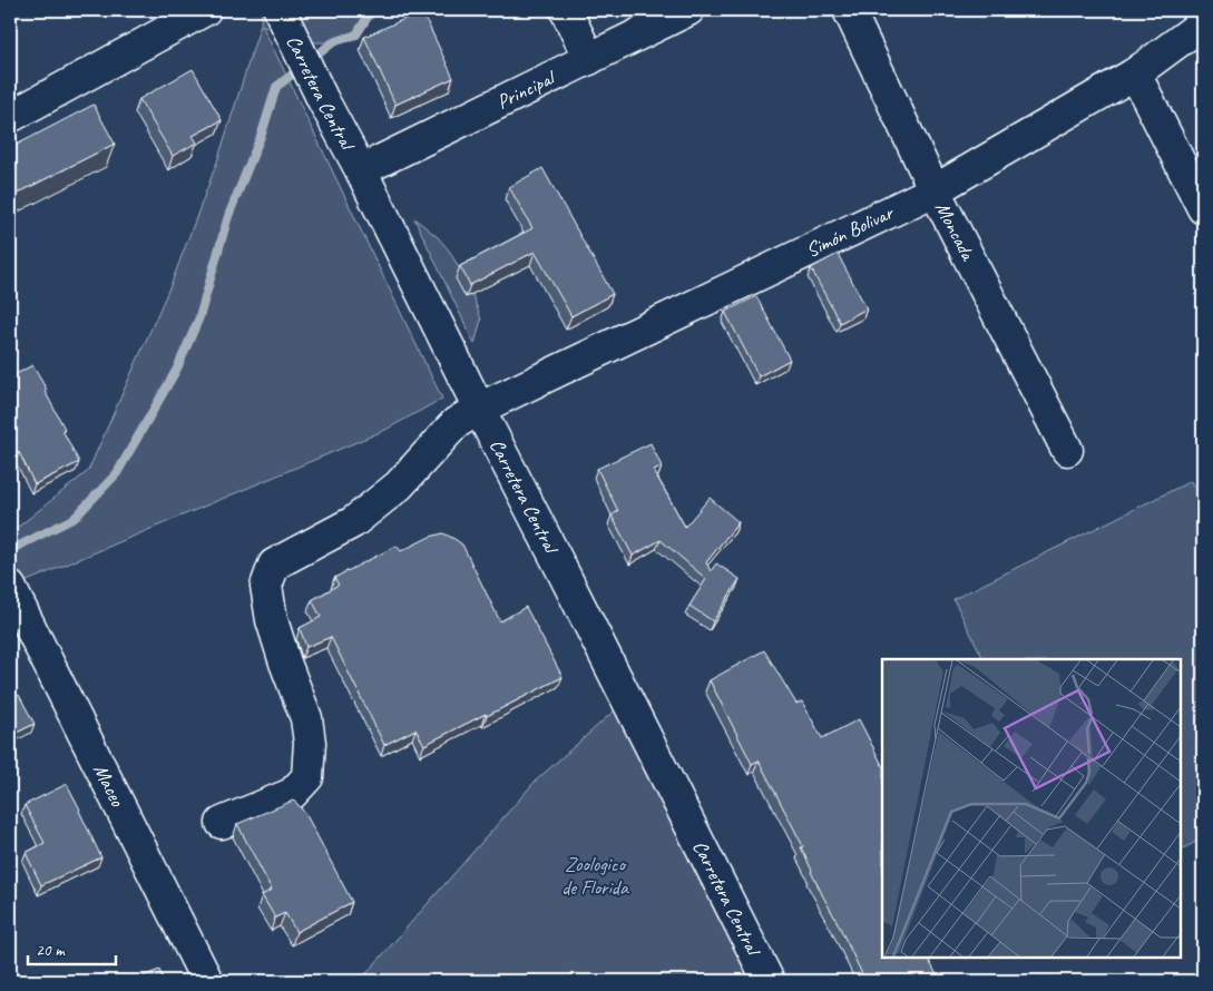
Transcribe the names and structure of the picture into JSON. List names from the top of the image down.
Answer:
{
  "streets": {
    "main road": [
      "Principal",
      "Carretera Central",
      "Simón Bolivar",
      "Moncada",
      "Maceo"
    ]
  },
  "crossings": [
    ["Principal", "Carretera Central"],
    ["Carretera Central", "Simón Bolivar"],
    ["Simón Bolivar", "Moncada"]
  ],
  "parks": ["Zoologico de Florida"],
  "scale_bar": "20 m"
}
